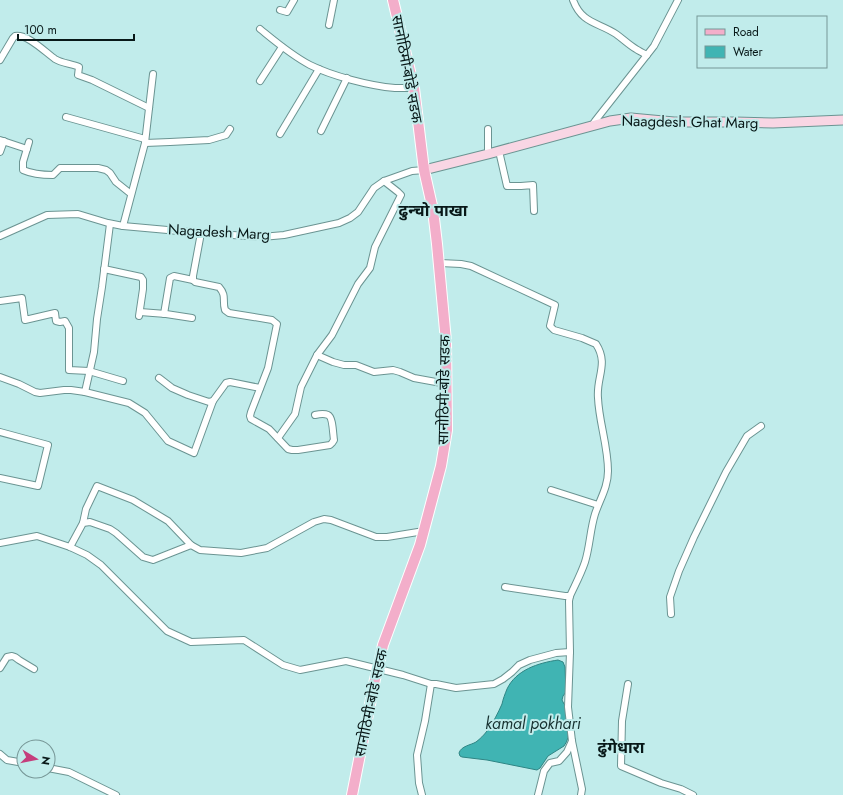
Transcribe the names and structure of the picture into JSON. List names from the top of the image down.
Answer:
{
  "streets": {
    "main road": ["सानोठिमी-बोडे सडक"],
    "street": ["Naagdesh Ghat Marg", "Nagadesh Marg"]
  },
  "crossings": [
    ["सानोठिमी-बोडे सडक", "Naagdesh Ghat Marg"],
    ["सानोठिमी-बोडे सडक", "Nagadesh Marg"],
    ["Naagdesh Ghat Marg", "Nagadesh Marg"]
  ],
  "districts": ["ढुन्चो पाखा", "ढुंगेधारा"],
  "water": ["kamal pokhari"],
  "legend": ["Road", "Water"],
  "scale_bar": "100 m",
  "north": "right"
}
